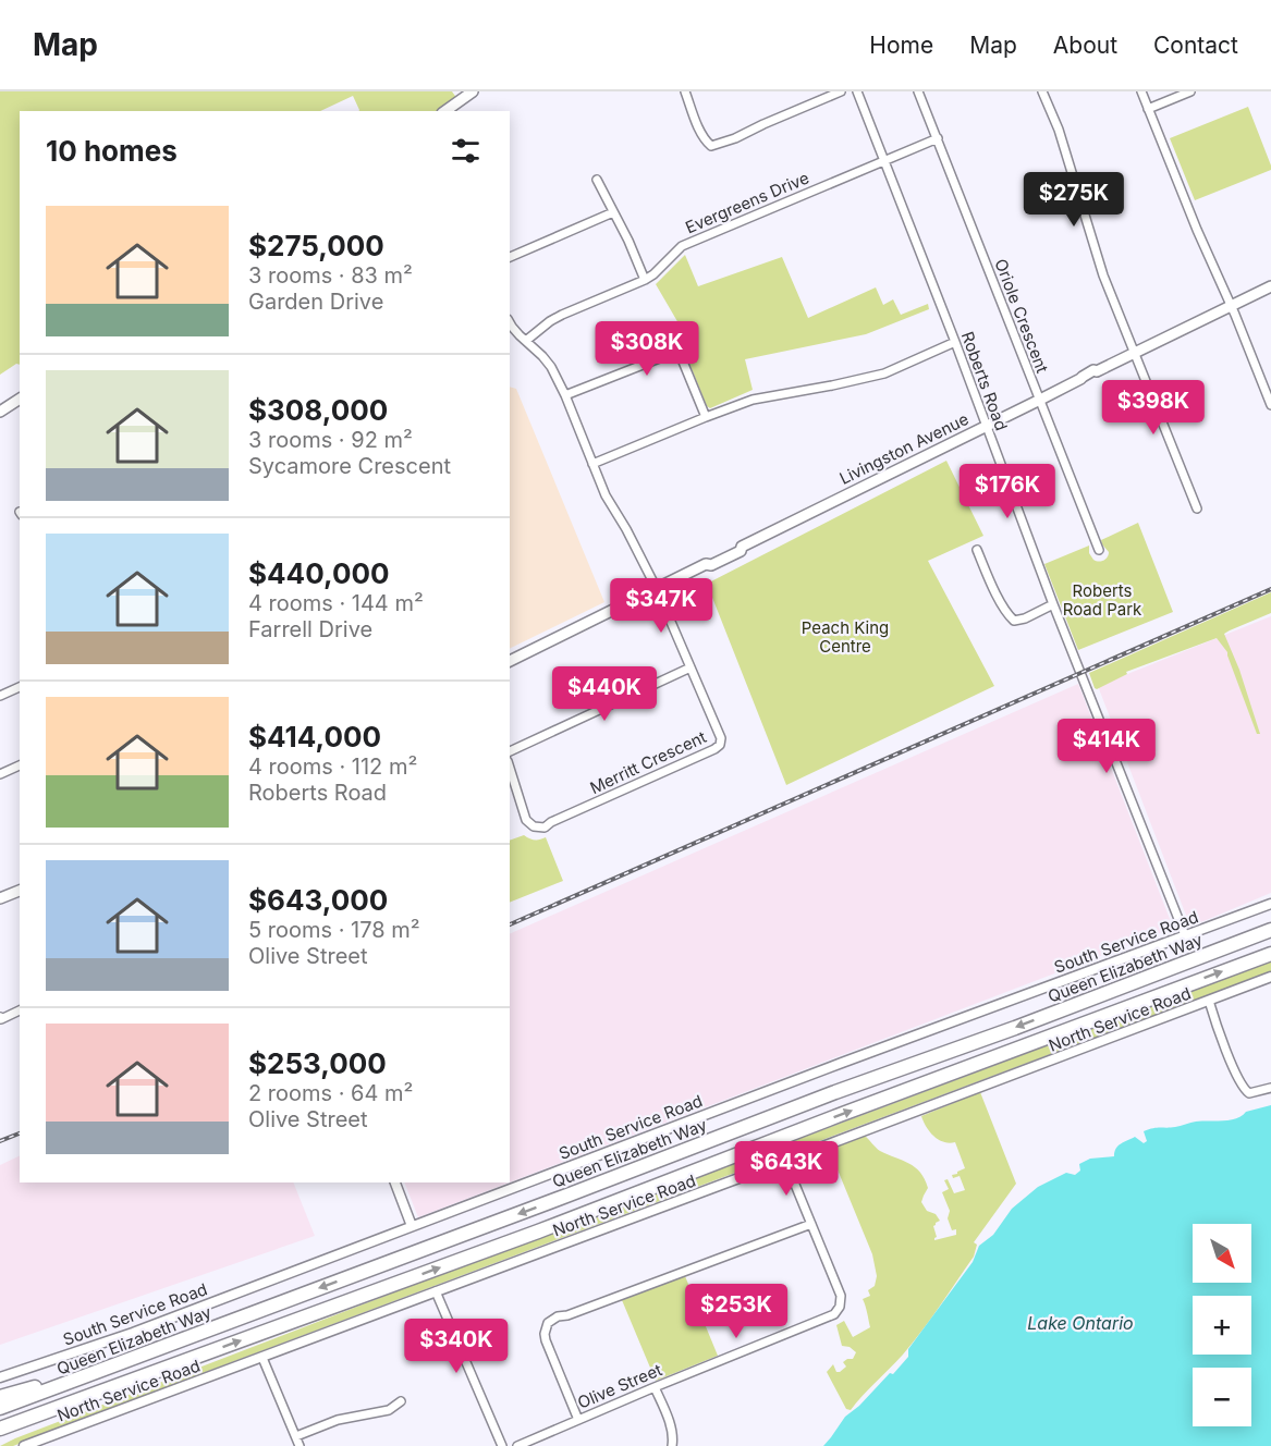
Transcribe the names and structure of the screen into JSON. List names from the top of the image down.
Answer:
{
  "streets": {
    "highway": ["Queen Elizabeth Way"],
    "main road": ["Livingston Avenue"],
    "street": [
      "Evergreens Drive",
      "Oriole Crescent",
      "Roberts Road",
      "Merritt Crescent",
      "South Service Road",
      "North Service Road",
      "Olive Street"
    ]
  },
  "crossings": [
    ["Evergreens Drive", "Oriole Crescent"],
    ["Evergreens Drive", "Roberts Road"],
    ["Evergreens Drive", "Merritt Crescent"],
    ["Oriole Crescent", "Livingston Avenue"],
    ["Roberts Road", "Livingston Avenue"],
    ["Roberts Road", "South Service Road"],
    ["Livingston Avenue", "Merritt Crescent"],
    ["North Service Road", "Olive Street"]
  ],
  "water": ["Lake Ontario"],
  "parks": ["Roberts Road Park", "Peach King Centre"],
  "north": "bottom right",
  "page": {
    "header": "Map",
    "nav": [
      "Home",
      "Map",
      "About",
      "Contact"
    ],
    "heading": "10 homes",
    "price": [
      "$275K",
      "$308K",
      "$398K",
      "$176K",
      "$347K",
      "$440K",
      "$414K",
      "$643K",
      "$253K",
      "$340K"
    ],
    "list": [
      {
        "name": "$275,000",
        "note": "3 rooms · 83 m² · Garden Drive"
      },
      {
        "name": "$308,000",
        "note": "3 rooms · 92 m² · Sycamore Crescent"
      },
      {
        "name": "$440,000",
        "note": "4 rooms · 144 m² · Farrell Drive"
      },
      {
        "name": "$414,000",
        "note": "4 rooms · 112 m² · Roberts Road"
      },
      {
        "name": "$643,000",
        "note": "5 rooms · 178 m² · Olive Street"
      },
      {
        "name": "$253,000",
        "note": "2 rooms · 64 m² · Olive Street"
      }
    ],
    "map_buttons": ["+", "−"]
  }
}
